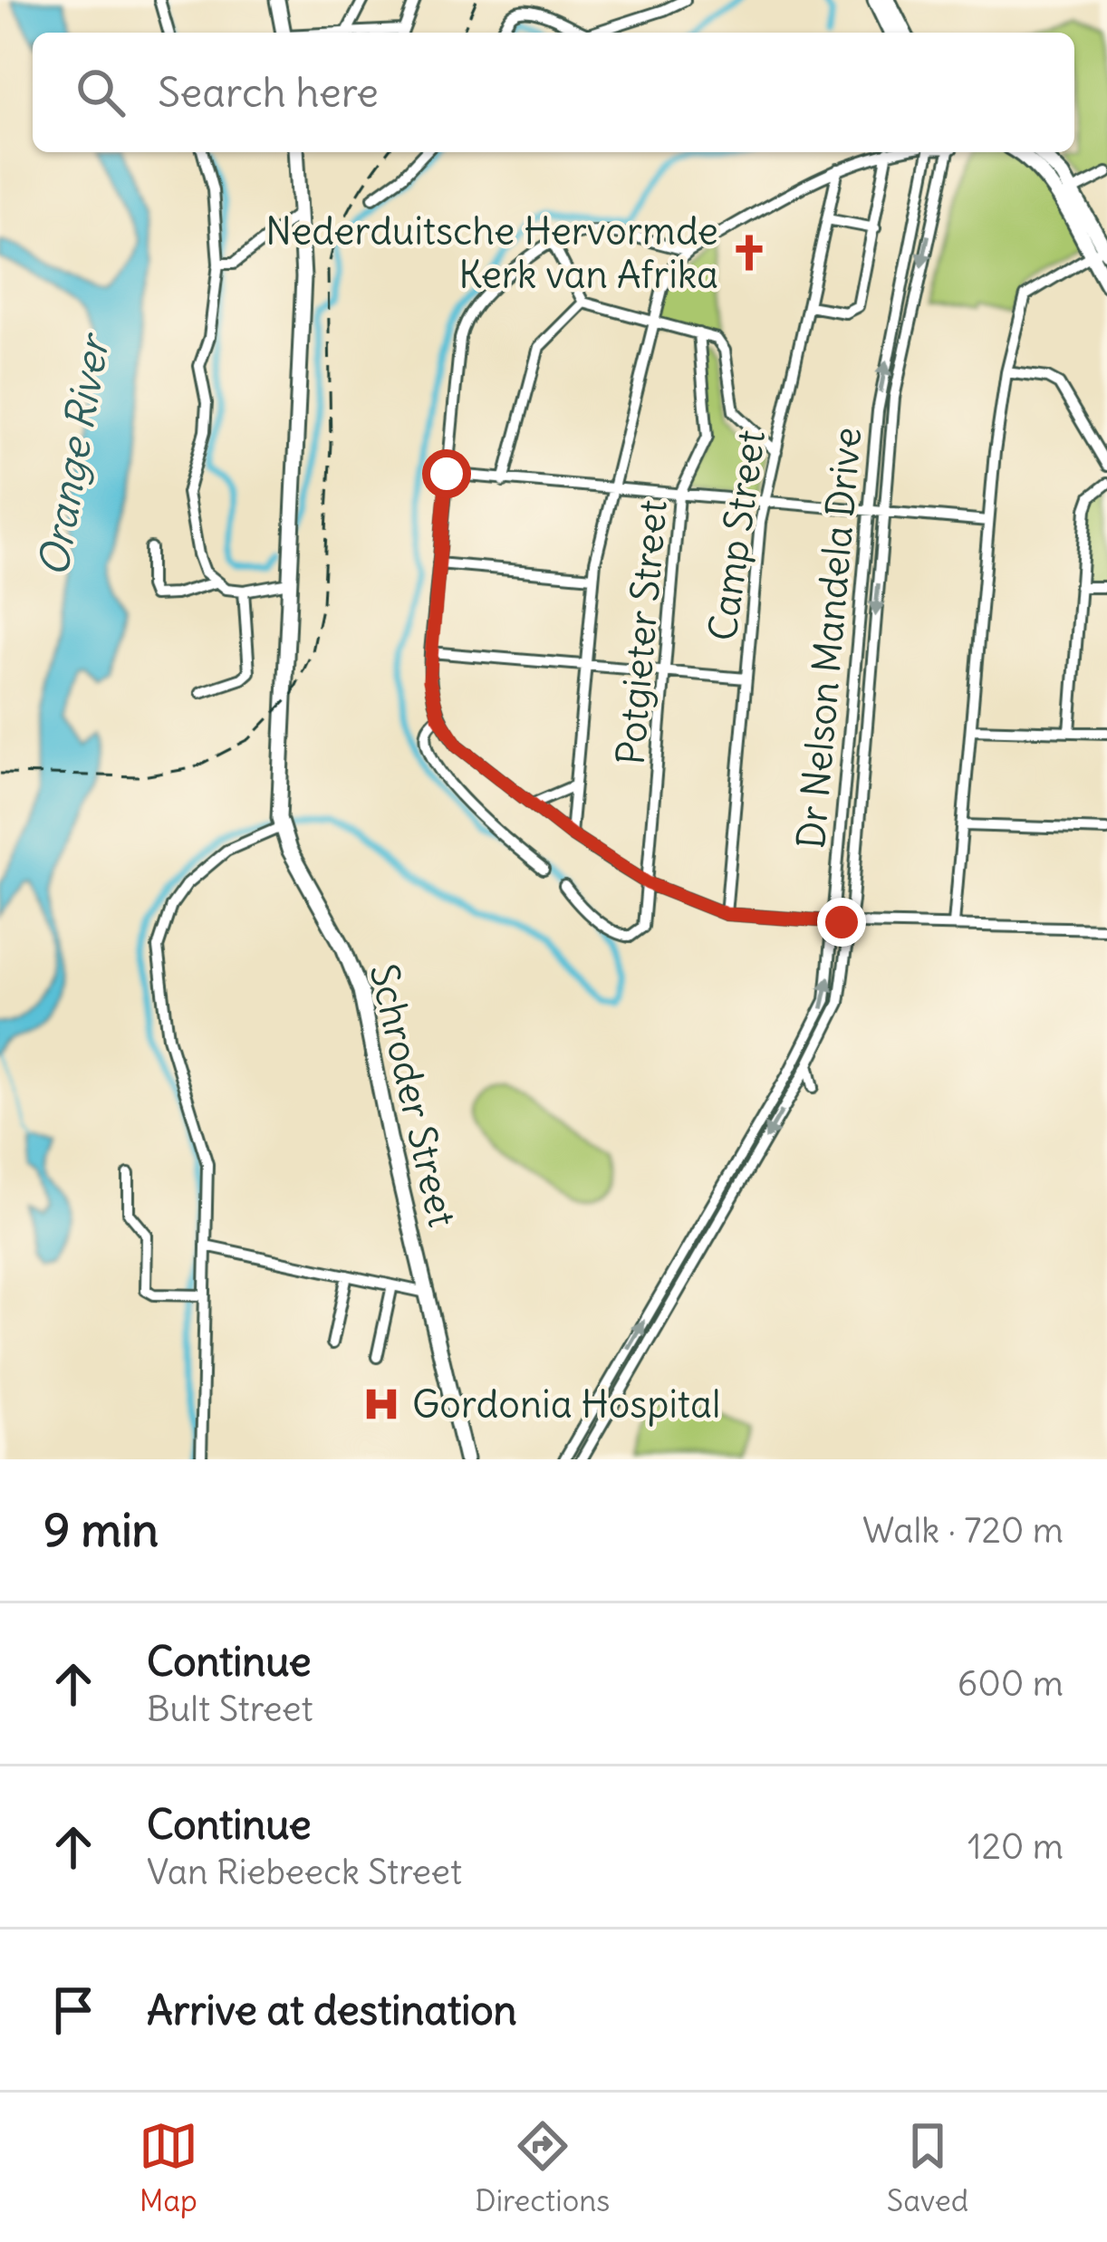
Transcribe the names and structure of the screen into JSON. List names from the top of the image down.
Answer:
{
  "streets": {
    "highway": ["Schroder Street"],
    "street": ["Camp Street", "Potgieter Street", "Dr Nelson Mandela Drive"]
  },
  "water": ["Orange River"],
  "places": {
    "church": ["Nederduitsche Hervormde Kerk van Afrika"],
    "hospital": ["Gordonia Hospital"]
  },
  "page": {
    "search": "Search here",
    "heading": ["9 min", "Walk · 720 m"],
    "list": [
      ["Continue", "Bult Street", "600 m"],
      ["Continue", "Van Riebeeck Street", "120 m"],
      "Arrive at destination"
    ],
    "nav": ["Map", "Directions", "Saved"]
  }
}
